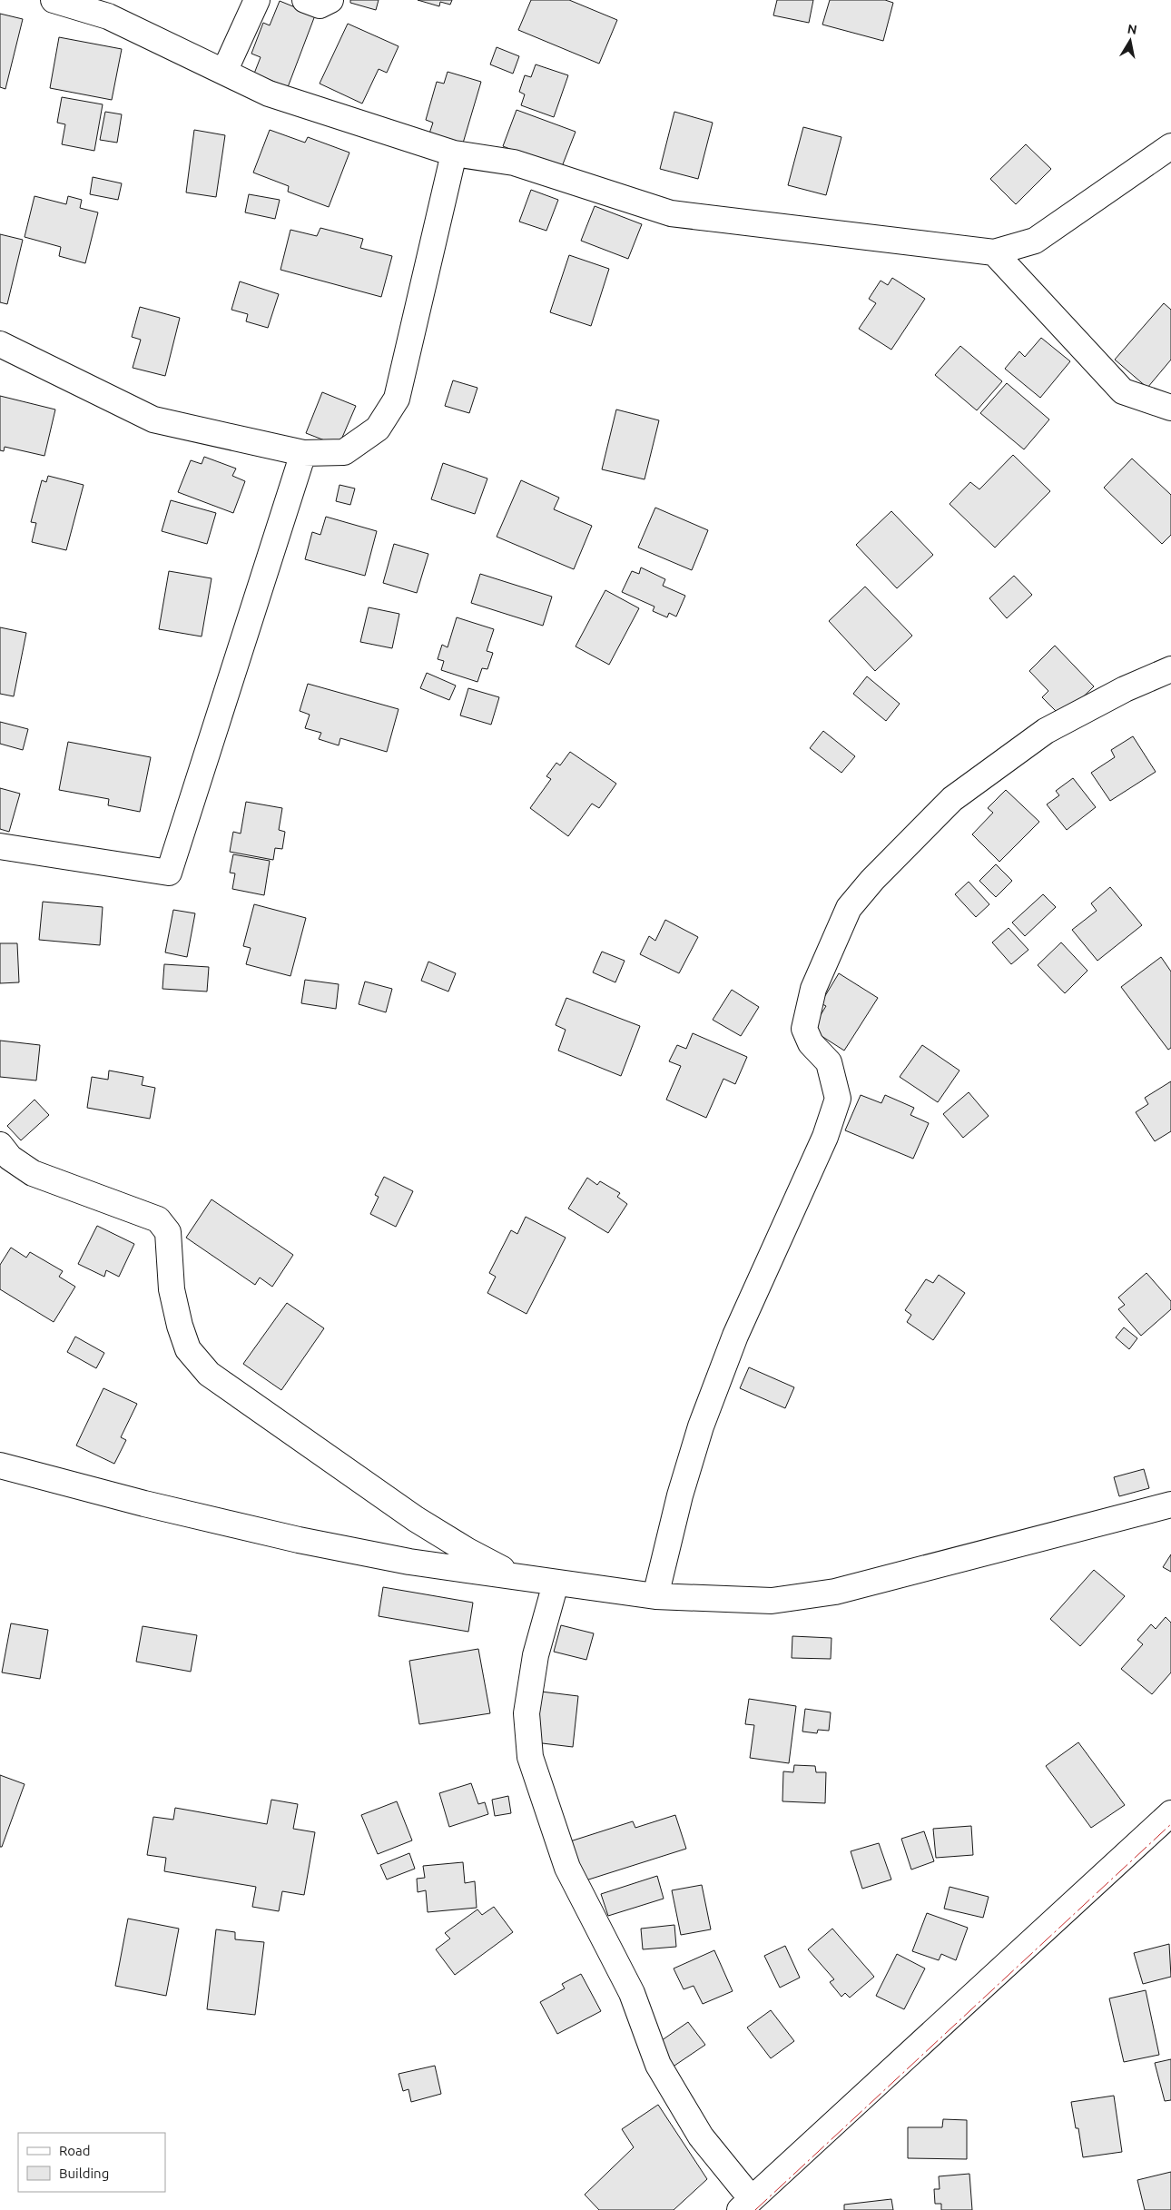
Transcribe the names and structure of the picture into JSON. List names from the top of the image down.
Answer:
{
  "legend": ["Road", "Building"],
  "north": "top"
}
